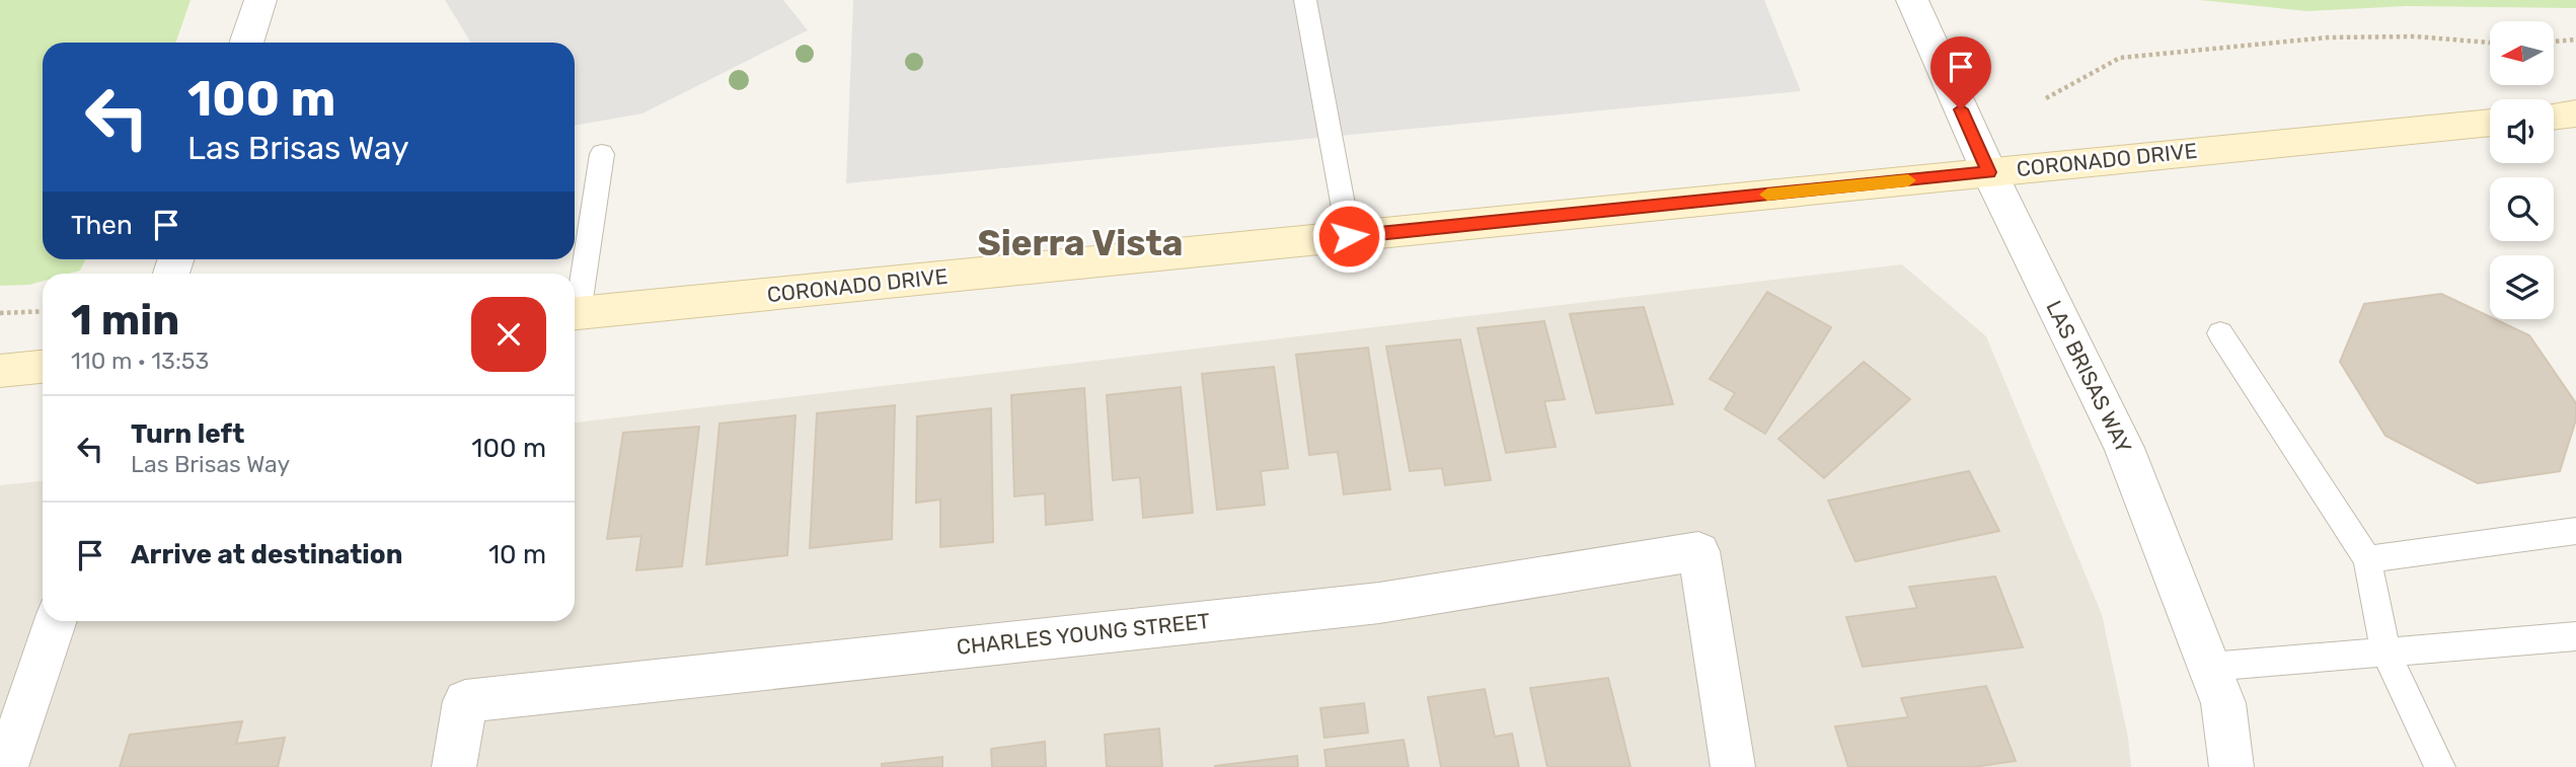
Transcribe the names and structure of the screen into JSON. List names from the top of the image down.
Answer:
{
  "streets": {
    "street": ["CORONADO DRIVE", "LAS BRISAS WAY", "CHARLES YOUNG STREET"]
  },
  "crossings": [
    ["CORONADO DRIVE", "LAS BRISAS WAY"]
  ],
  "districts": ["Sierra Vista"],
  "north": "left",
  "page": {
    "turn": ["100 m", "Las Brisas Way"],
    "then": "Then",
    "heading": ["1 min", "110 m · 13:53"],
    "list": [
      {
        "name": "Turn left",
        "note": "Las Brisas Way",
        "value": "100 m"
      },
      {
        "name": "Arrive at destination",
        "value": "10 m"
      }
    ]
  }
}
